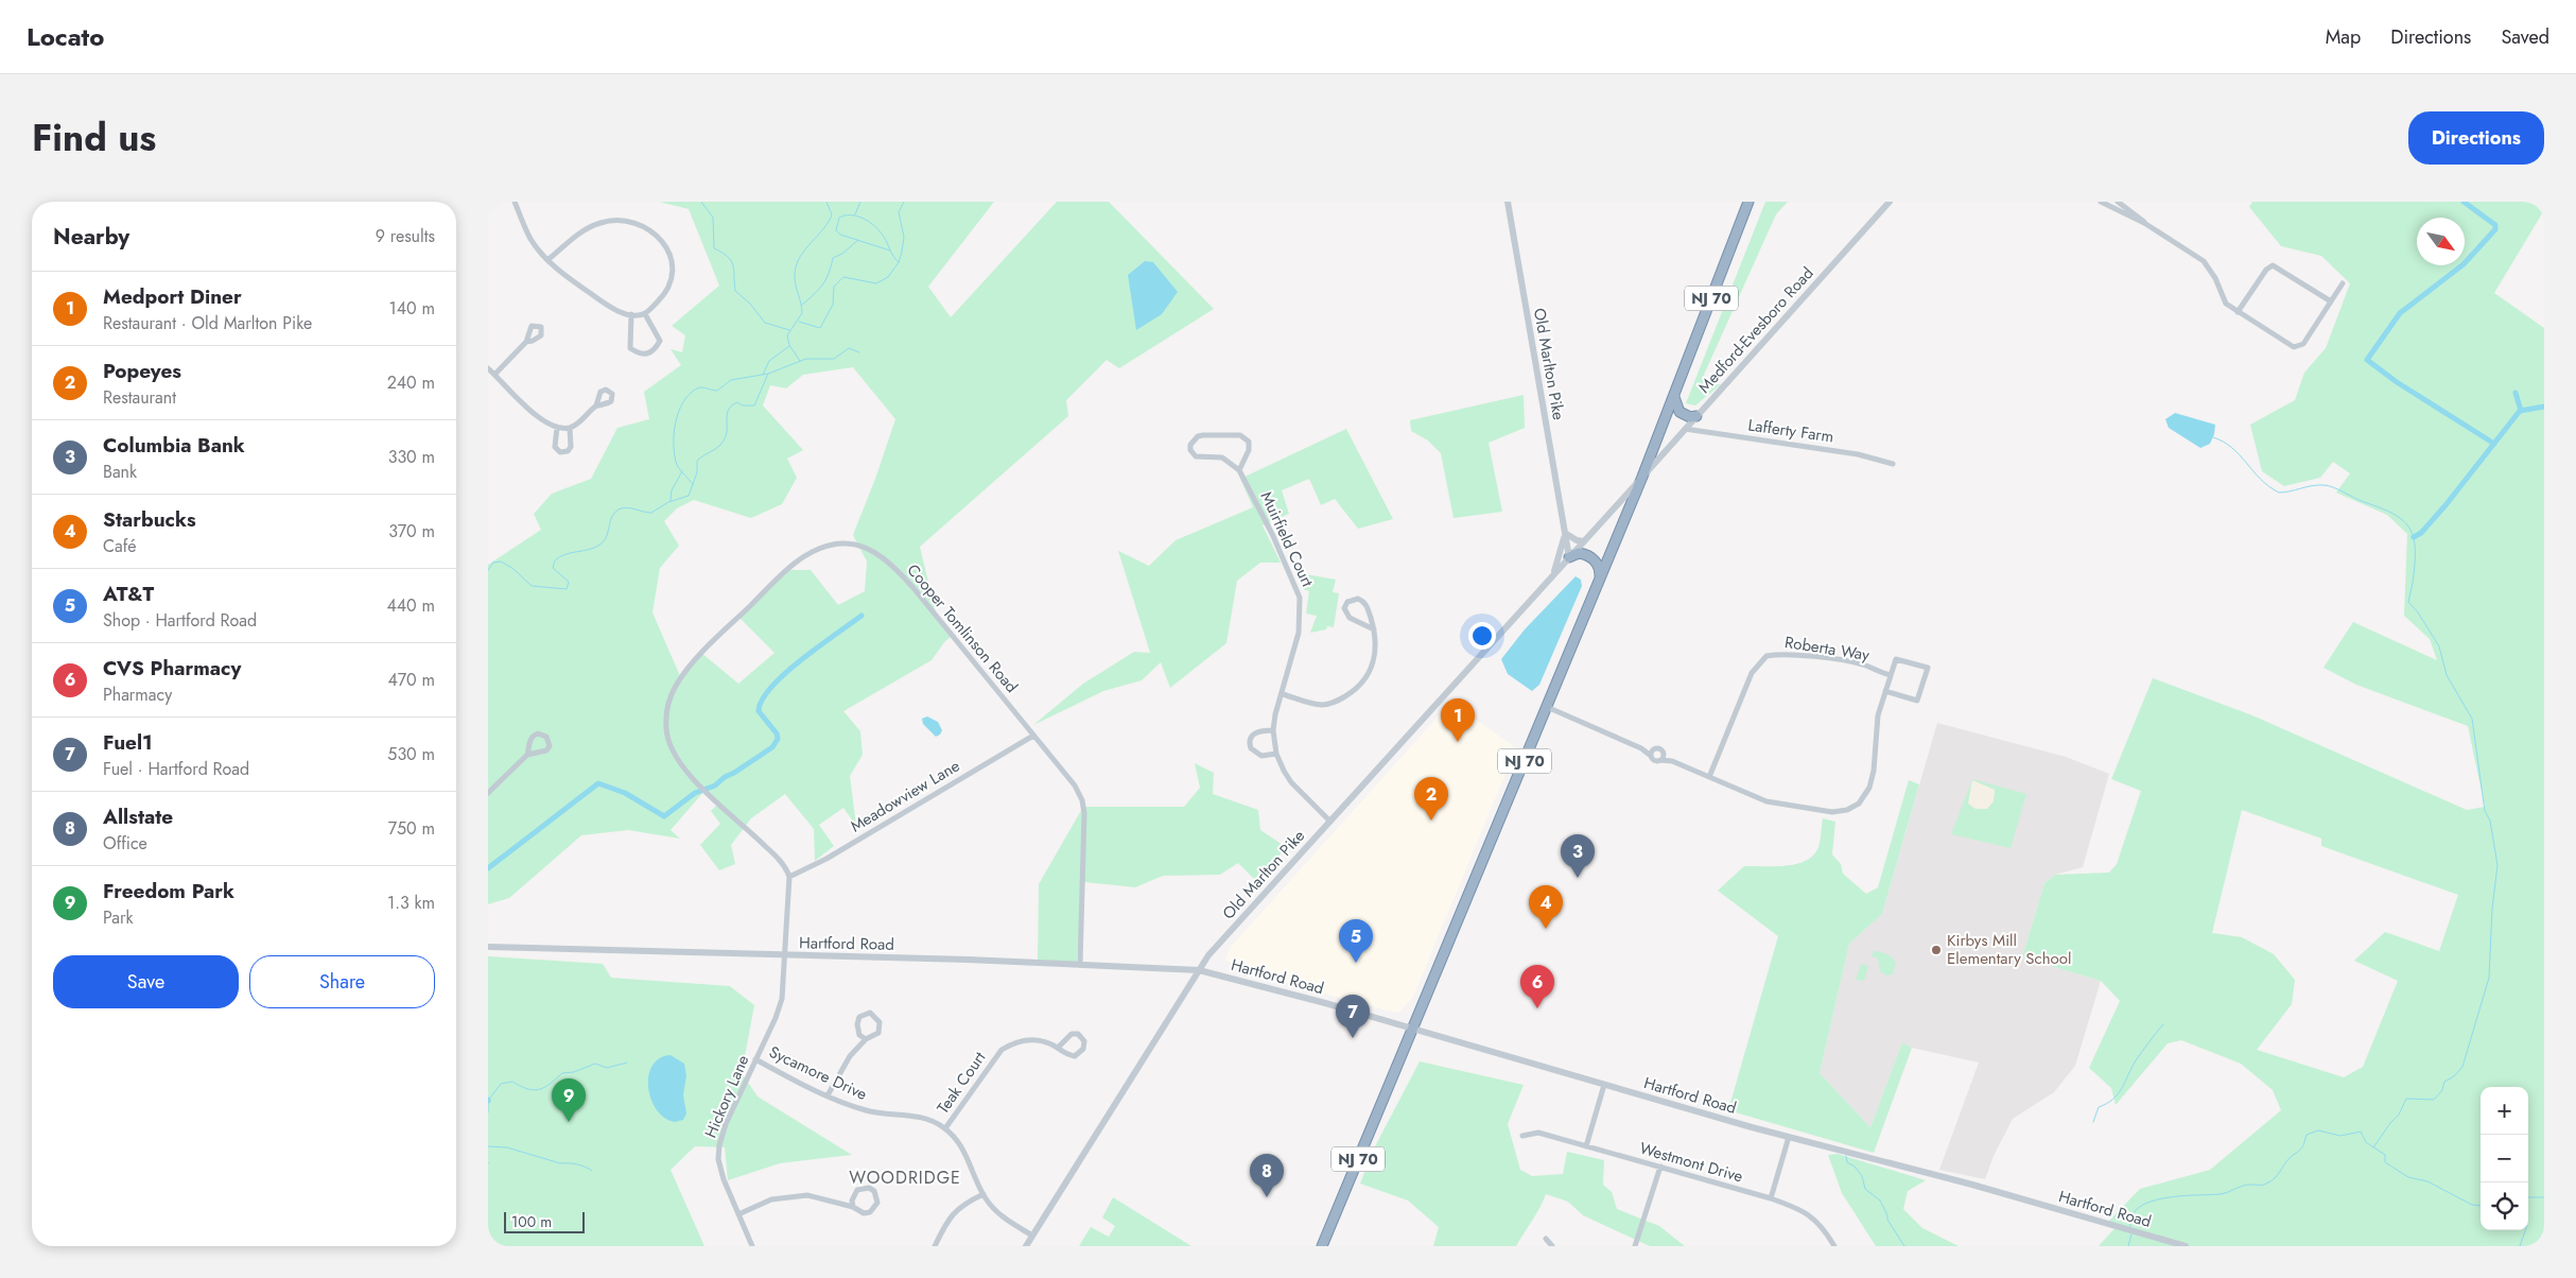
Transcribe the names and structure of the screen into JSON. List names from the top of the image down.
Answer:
{
  "streets": {
    "highway": ["NJ 70"],
    "street": [
      "Medford-Evesboro Road",
      "Old Marlton Pike",
      "Lafferty Farm",
      "Muirfield Court",
      "Cooper Tomlinson Road",
      "Roberta Way",
      "Meadowview Lane",
      "Hartford Road",
      "Sycamore Drive",
      "Teak Court",
      "Hickory Lane",
      "Westmont Drive"
    ]
  },
  "crossings": [
    ["NJ 70", "Medford-Evesboro Road"],
    ["NJ 70", "Hartford Road"],
    ["Medford-Evesboro Road", "Old Marlton Pike"],
    ["Medford-Evesboro Road", "Lafferty Farm"],
    ["Old Marlton Pike", "Muirfield Court"],
    ["Old Marlton Pike", "Hartford Road"],
    ["Old Marlton Pike", "Sycamore Drive"],
    ["Cooper Tomlinson Road", "Meadowview Lane"],
    ["Cooper Tomlinson Road", "Hartford Road"],
    ["Hartford Road", "Hickory Lane"],
    ["Sycamore Drive", "Teak Court"],
    ["Sycamore Drive", "Hickory Lane"]
  ],
  "districts": ["WOODRIDGE"],
  "places": ["Kirbys Mill Elementary School"],
  "scale_bar": "100 m",
  "north": "bottom right",
  "page": {
    "header": "Locato",
    "nav": ["Map", "Directions", "Saved"],
    "title": "Find us",
    "buttons": [
      "Directions",
      ["Save", "Share"]
    ],
    "heading": ["Nearby", "9 results"],
    "list": [
      {
        "mark": "1",
        "name": "Medport Diner",
        "note": "Restaurant · Old Marlton Pike",
        "value": "140 m"
      },
      {
        "mark": "2",
        "name": "Popeyes",
        "note": "Restaurant",
        "value": "240 m"
      },
      {
        "mark": "3",
        "name": "Columbia Bank",
        "note": "Bank",
        "value": "330 m"
      },
      {
        "mark": "4",
        "name": "Starbucks",
        "note": "Café",
        "value": "370 m"
      },
      {
        "mark": "5",
        "name": "AT&T",
        "note": "Shop · Hartford Road",
        "value": "440 m"
      },
      {
        "mark": "6",
        "name": "CVS Pharmacy",
        "note": "Pharmacy",
        "value": "470 m"
      },
      {
        "mark": "7",
        "name": "Fuel1",
        "note": "Fuel · Hartford Road",
        "value": "530 m"
      },
      {
        "mark": "8",
        "name": "Allstate",
        "note": "Office",
        "value": "750 m"
      },
      {
        "mark": "9",
        "name": "Freedom Park",
        "note": "Park",
        "value": "1.3 km"
      }
    ],
    "pins": [
      "1",
      "2",
      "3",
      "4",
      "5",
      "6",
      "7",
      "9",
      "8"
    ],
    "map_buttons": ["+", "−"],
    "scale": "100 m"
  }
}
